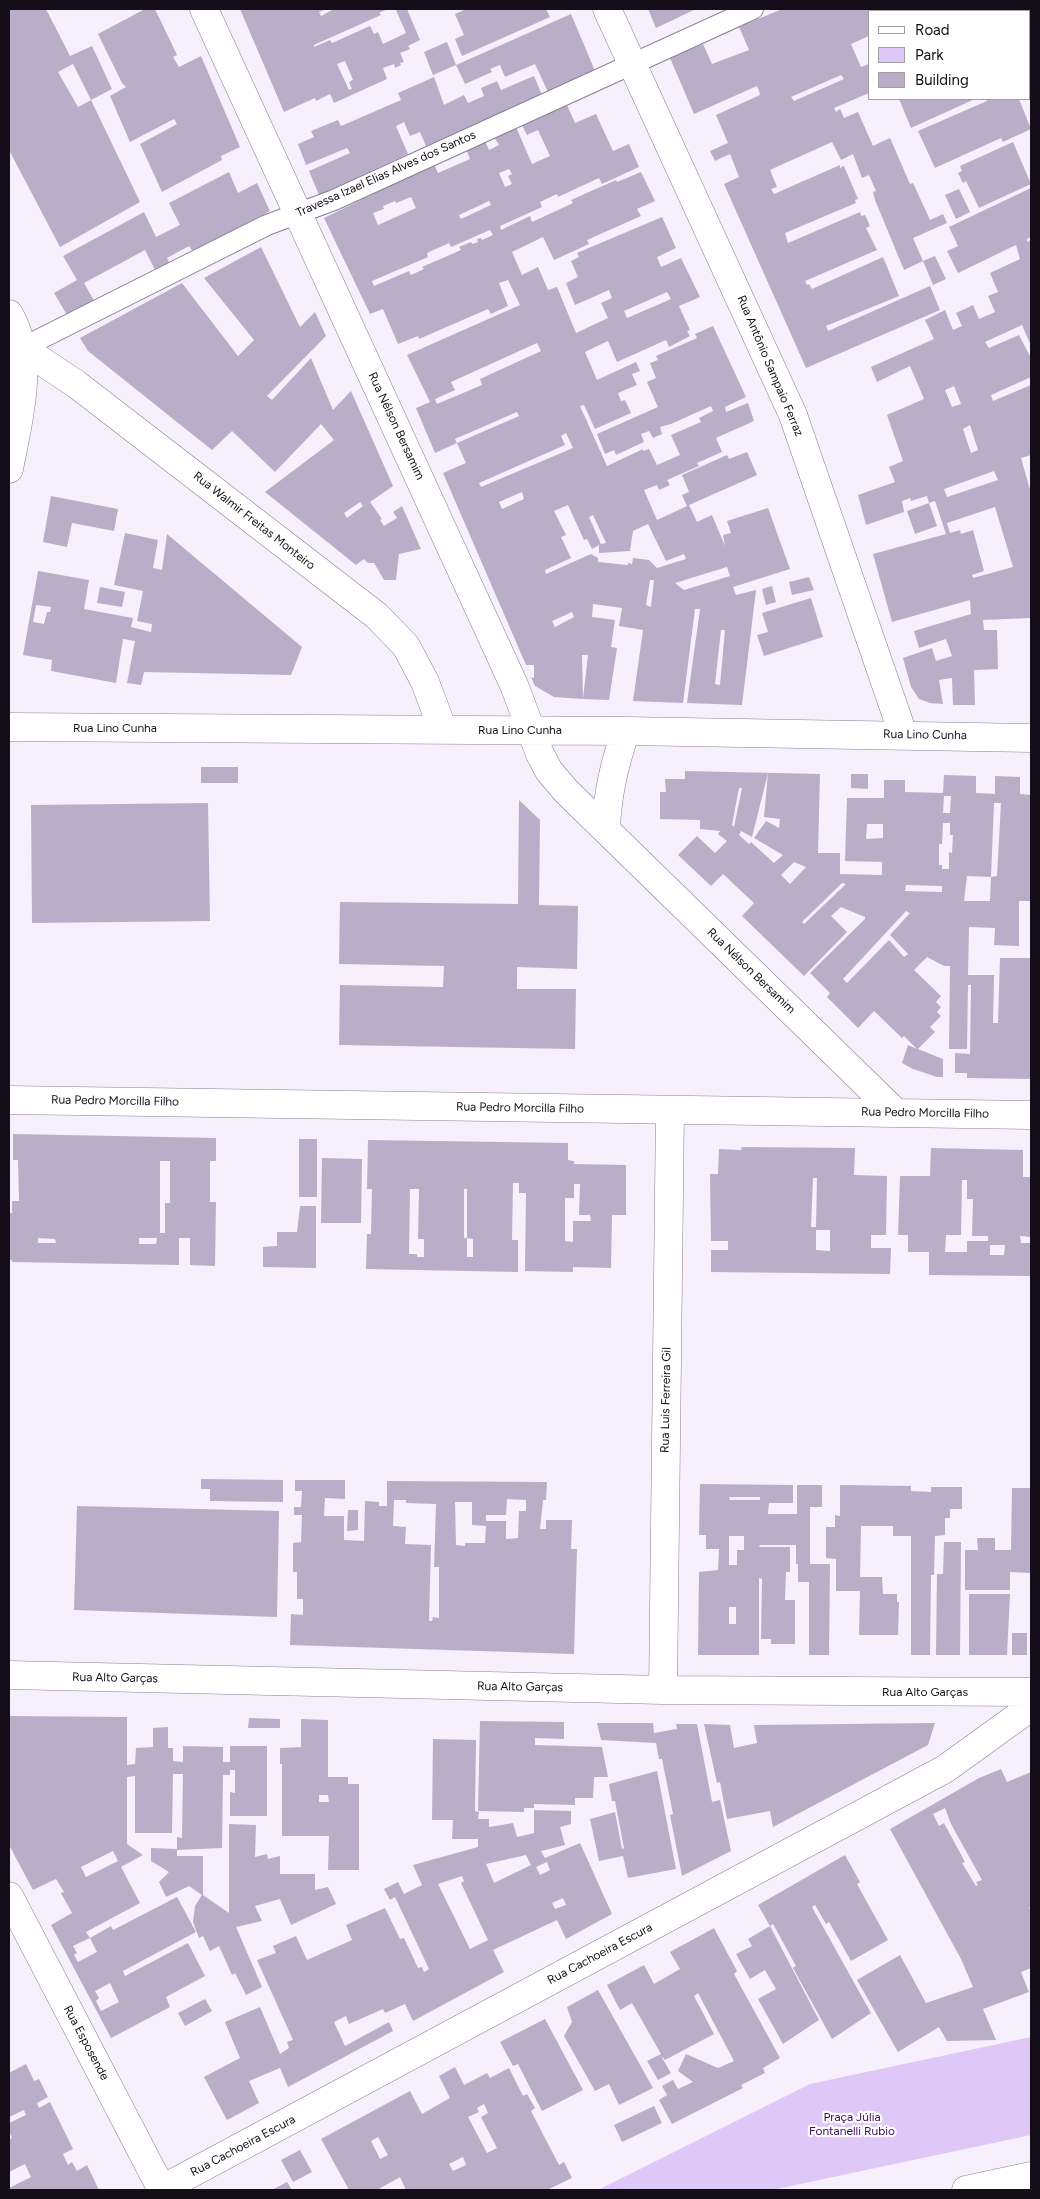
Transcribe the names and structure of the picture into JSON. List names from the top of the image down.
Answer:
{
  "streets": {
    "street": [
      "Rua Antônio Sampaio Ferraz",
      "Rua Nélson Bersamim",
      "Rua Walmir Freitas Monteiro",
      "Rua Lino Cunha",
      "Rua Pedro Morcilla Filho",
      "Rua Luis Ferreira Gil",
      "Rua Alto Garças",
      "Rua Cachoeira Escura",
      "Rua Esposende"
    ],
    "lane": ["Travessa Izael Elias Alves dos Santos"]
  },
  "crossings": [
    ["Travessa Izael Elias Alves dos Santos", "Rua Antônio Sampaio Ferraz"],
    ["Travessa Izael Elias Alves dos Santos", "Rua Nélson Bersamim"],
    ["Travessa Izael Elias Alves dos Santos", "Rua Walmir Freitas Monteiro"],
    ["Rua Antônio Sampaio Ferraz", "Rua Lino Cunha"],
    ["Rua Nélson Bersamim", "Rua Lino Cunha"],
    ["Rua Nélson Bersamim", "Rua Pedro Morcilla Filho"],
    ["Rua Walmir Freitas Monteiro", "Rua Lino Cunha"],
    ["Rua Pedro Morcilla Filho", "Rua Luis Ferreira Gil"],
    ["Rua Luis Ferreira Gil", "Rua Alto Garças"],
    ["Rua Cachoeira Escura", "Rua Esposende"]
  ],
  "parks": ["Praça Júlia Fontanelli Rubio"],
  "legend": ["Road", "Park", "Building"]
}
